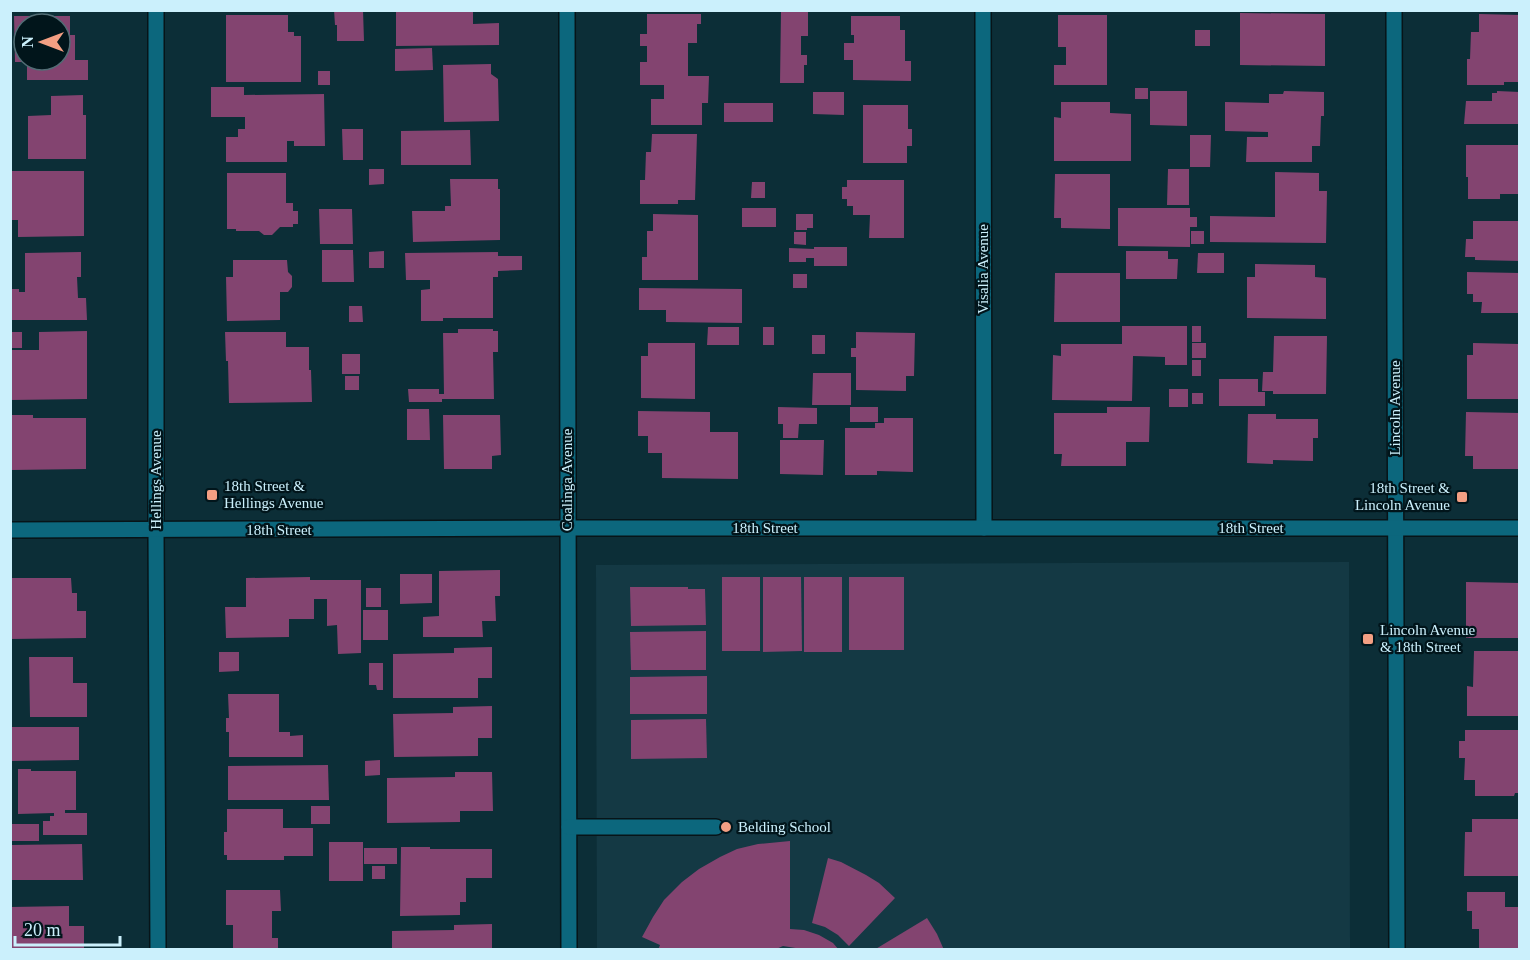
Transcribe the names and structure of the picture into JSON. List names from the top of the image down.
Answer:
{
  "streets": {
    "street": [
      "Visalia Avenue",
      "Lincoln Avenue",
      "Hellings Avenue",
      "Coalinga Avenue",
      "18th Street"
    ]
  },
  "crossings": [
    ["Visalia Avenue", "18th Street"],
    ["Lincoln Avenue", "18th Street"],
    ["Hellings Avenue", "18th Street"],
    ["Coalinga Avenue", "18th Street"]
  ],
  "places": {
    "transit": ["18th Street & Hellings Avenue", "18th Street & Lincoln Avenue", "Lincoln Avenue & 18th Street"],
    "other": ["Belding School"]
  },
  "scale_bar": "20 m",
  "north": "left"
}
